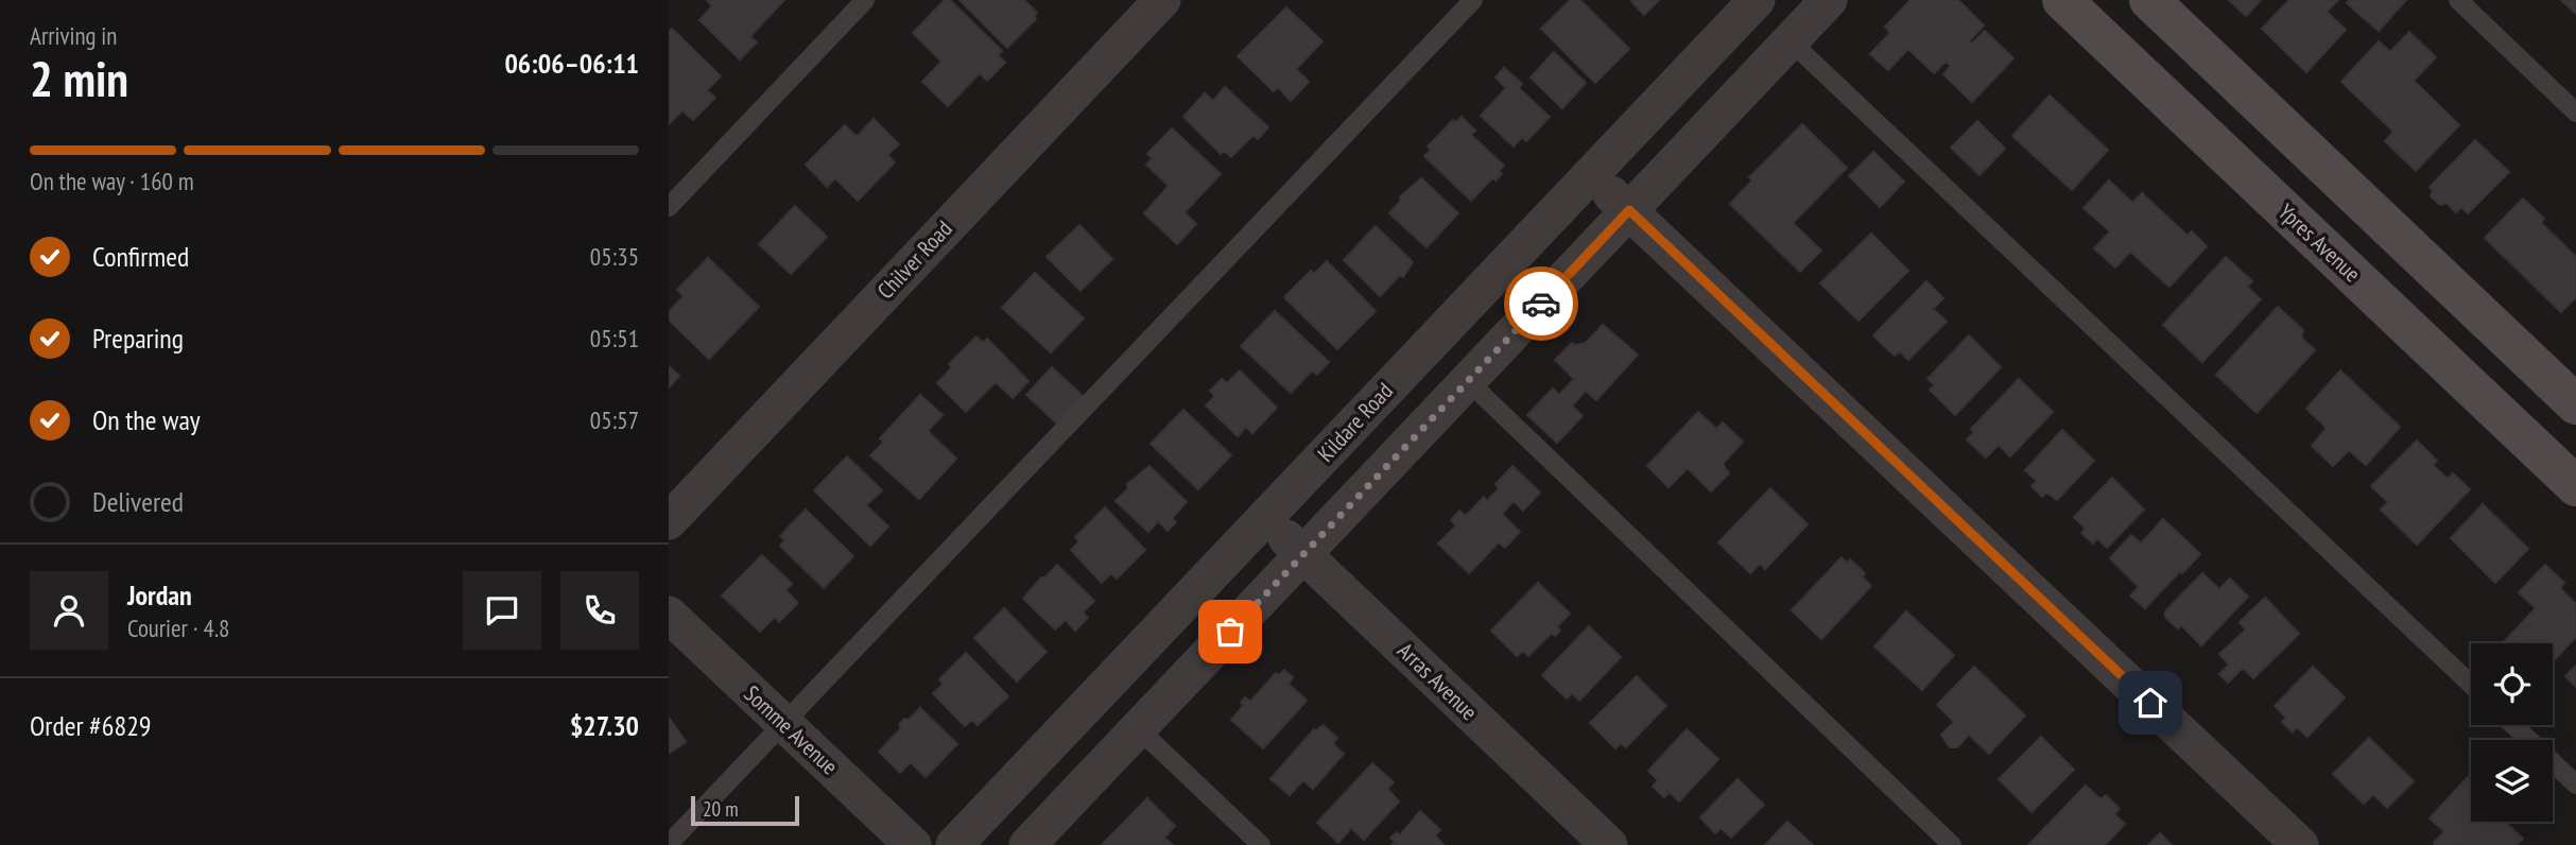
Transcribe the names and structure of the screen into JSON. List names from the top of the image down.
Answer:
{
  "streets": {
    "main road": ["Ypres Avenue"],
    "street": [
      "Chilver Road",
      "Kildare Road",
      "Arras Avenue",
      "Somme Avenue"
    ]
  },
  "crossings": [
    ["Kildare Road", "Arras Avenue"]
  ],
  "scale_bar": "20 m",
  "page": {
    "heading": ["2 min", "Arriving in", "06:06–06:11"],
    "panel": [
      "Jordan",
      "Courier · 4.8",
      "Order #6829",
      "$27.30"
    ],
    "bar": "On the way · 160 m",
    "list": [
      ["Confirmed", "05:35"],
      ["Preparing", "05:51"],
      ["On the way", "05:57"],
      "Delivered"
    ],
    "scale": "20 m"
  }
}
